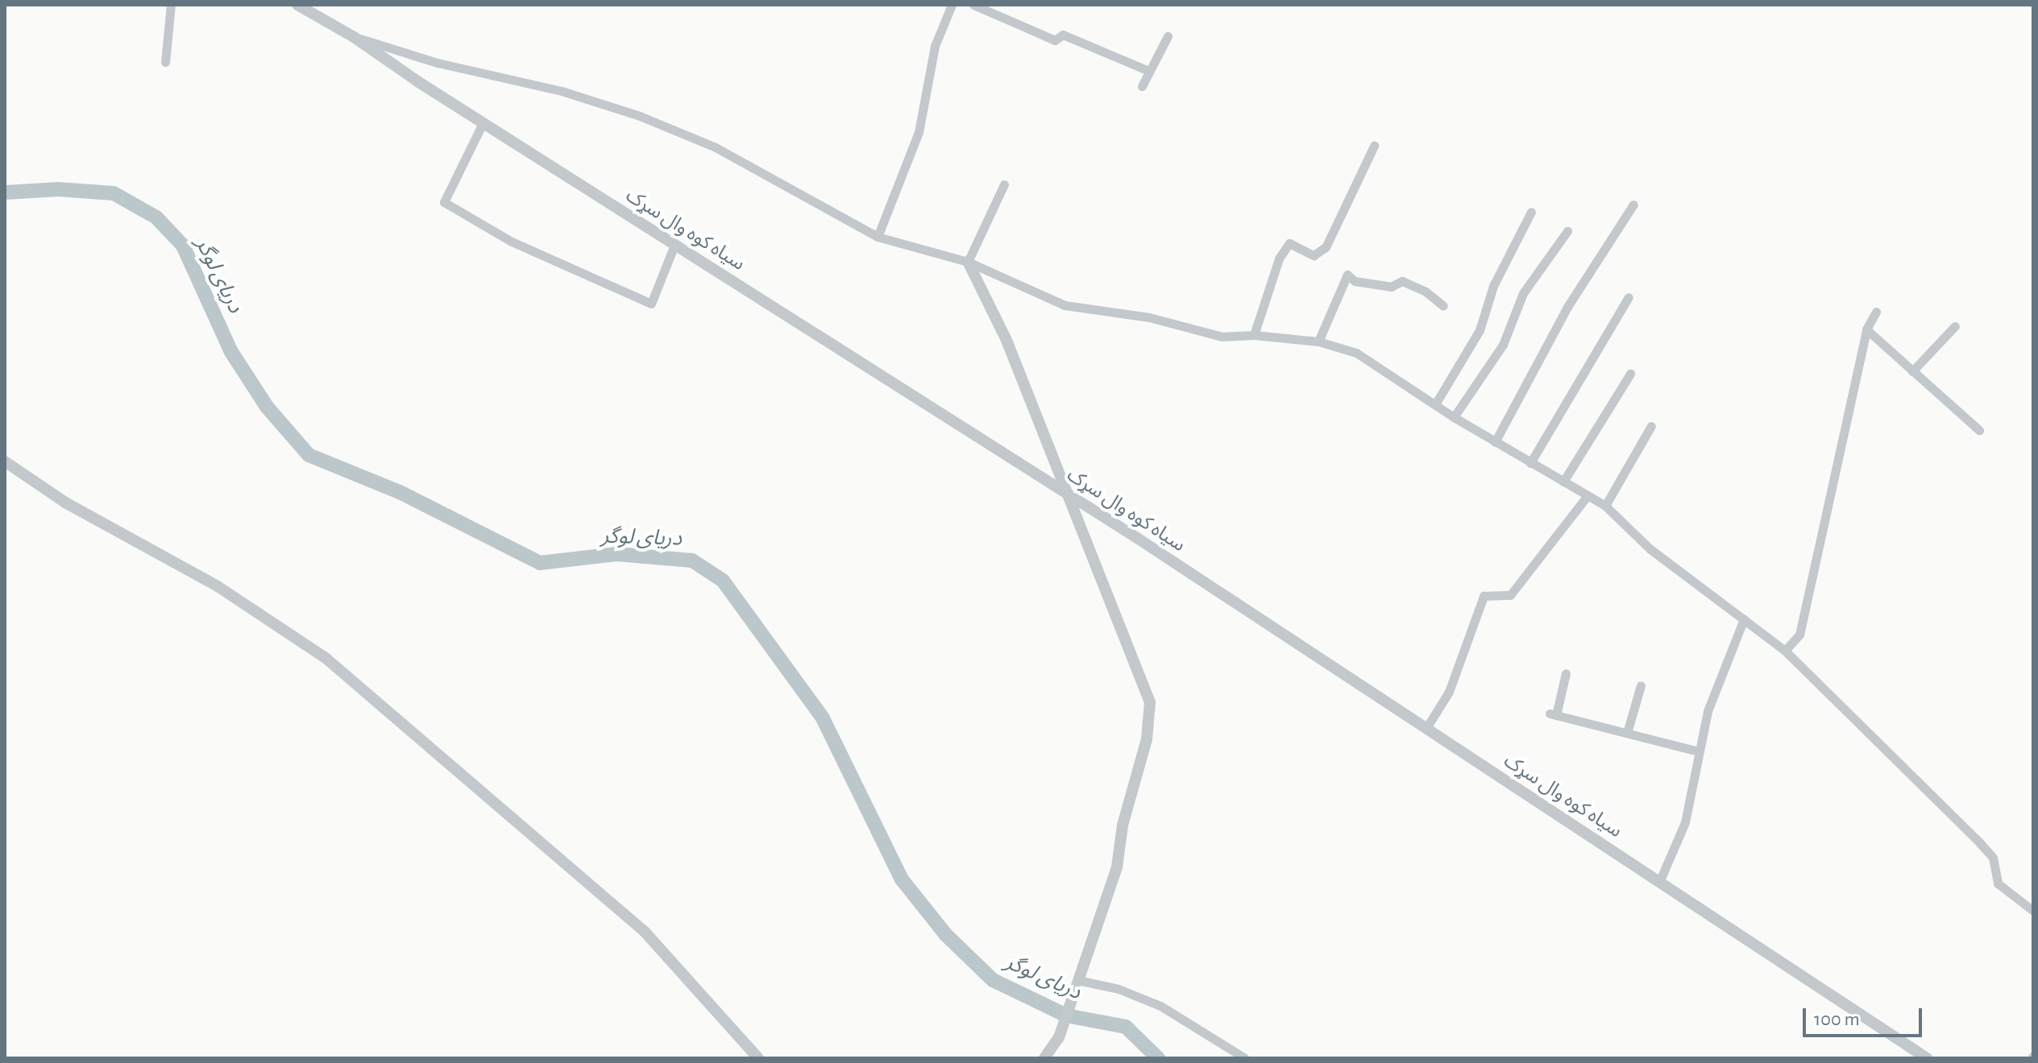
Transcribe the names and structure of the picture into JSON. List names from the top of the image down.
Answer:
{
  "streets": {
    "street": ["سیاه کوه وال سړک"]
  },
  "water": ["دریای لوگر"],
  "scale_bar": "100 m"
}
